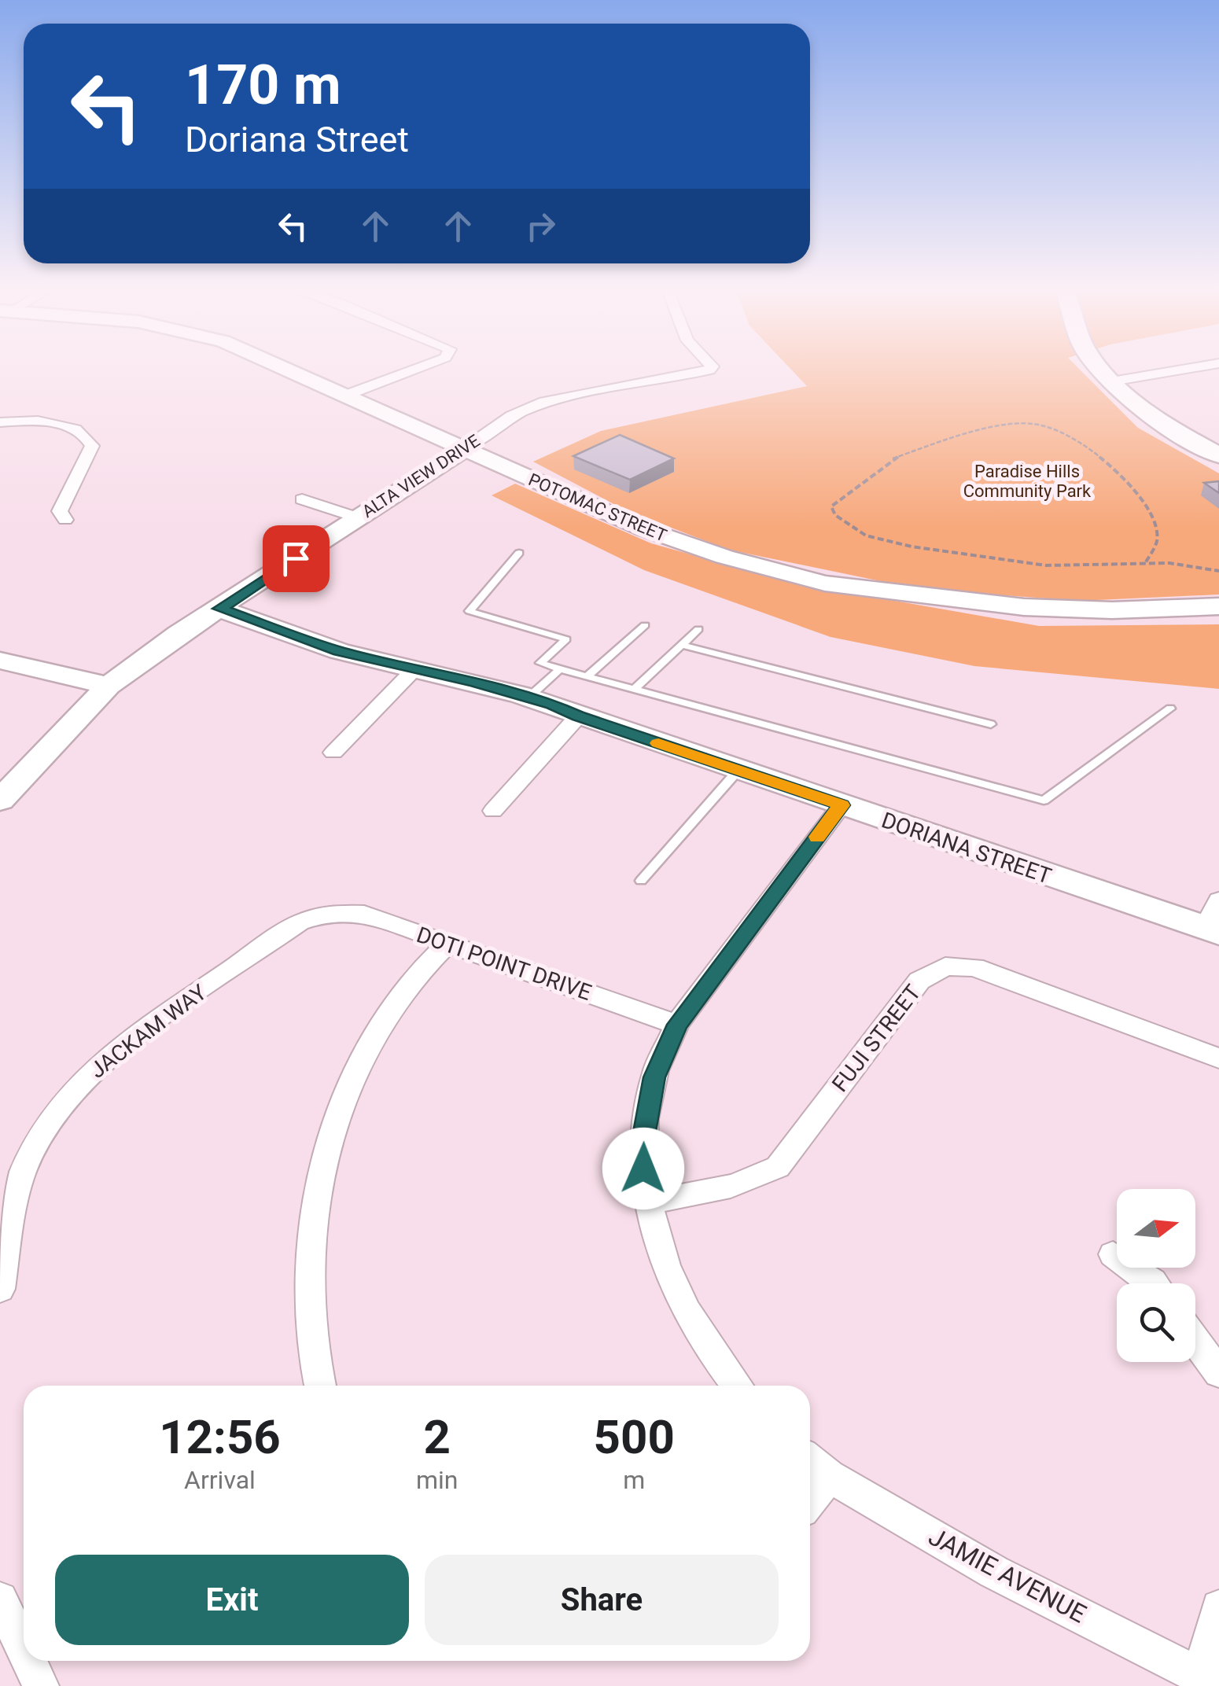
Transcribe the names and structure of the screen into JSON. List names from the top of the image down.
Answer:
{
  "streets": {
    "street": [
      "ALTA VIEW DRIVE",
      "POTOMAC STREET",
      "DORIANA STREET",
      "DOTI POINT DRIVE",
      "JACKAM WAY",
      "FUJI STREET",
      "JAMIE AVENUE"
    ]
  },
  "crossings": [
    ["ALTA VIEW DRIVE", "POTOMAC STREET"],
    ["ALTA VIEW DRIVE", "DORIANA STREET"],
    ["DOTI POINT DRIVE", "JACKAM WAY"]
  ],
  "parks": ["Paradise Hills Community Park"],
  "north": "right",
  "page": {
    "turn": ["170 m", "Doriana Street"],
    "eta": [
      "12:56",
      "Arrival",
      "2",
      "min",
      "500",
      "m"
    ],
    "buttons": ["Exit", "Share"]
  }
}
